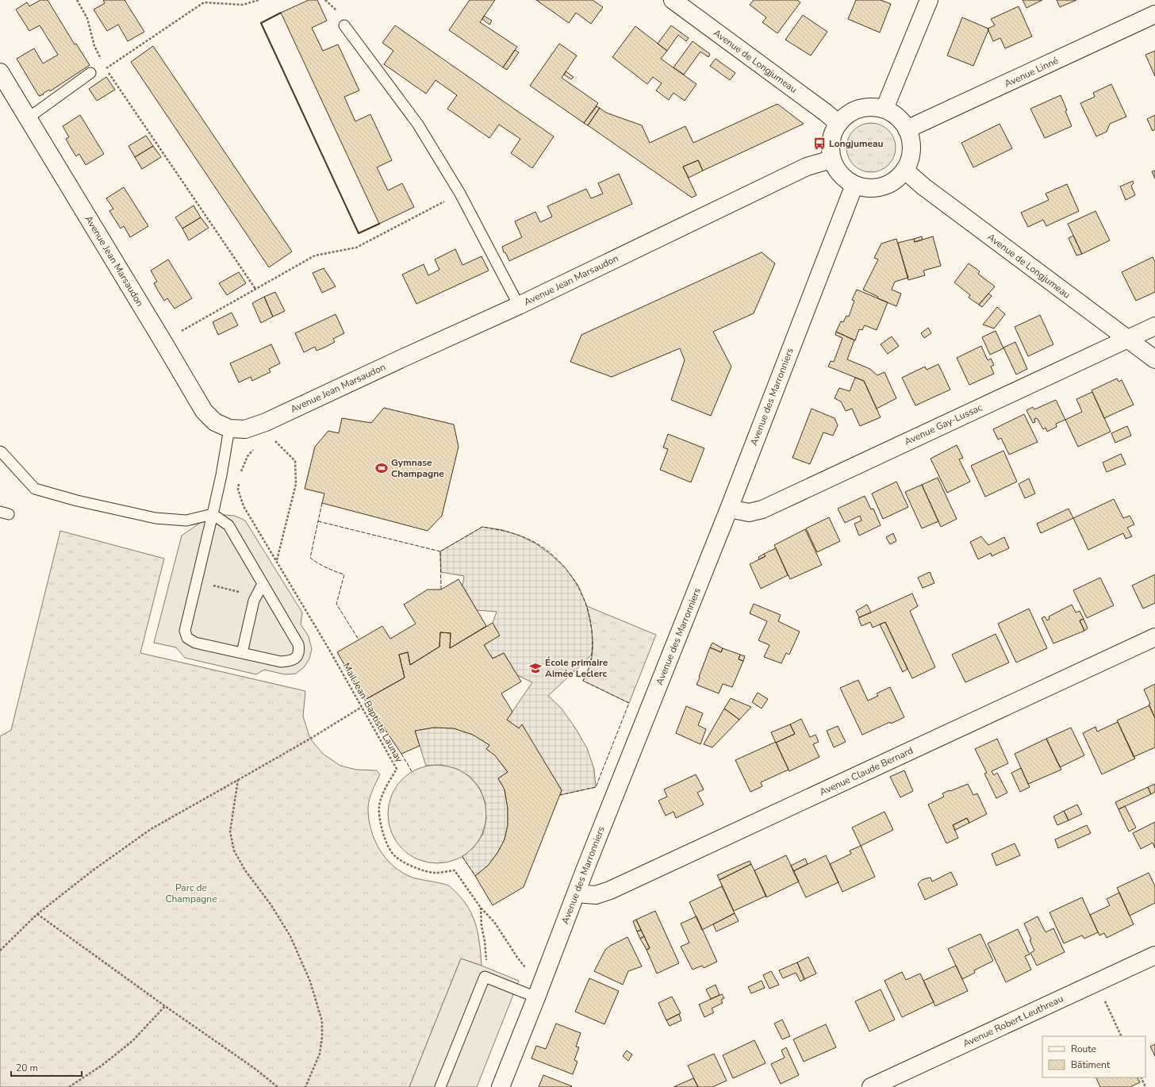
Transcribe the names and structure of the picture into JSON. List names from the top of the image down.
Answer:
{
  "streets": {
    "street": [
      "Avenue de Longjumeau",
      "Avenue Linné",
      "Avenue Jean Marsaudon",
      "Avenue des Marronniers",
      "Avenue Gay-Lussac",
      "Avenue Claude Bernard",
      "Avenue Robert Leuthreau"
    ],
    "path": ["Mail Jean-Baptiste Launay"]
  },
  "crossings": [
    ["Avenue de Longjumeau", "Avenue Linné"],
    ["Avenue de Longjumeau", "Avenue Jean Marsaudon"],
    ["Avenue de Longjumeau", "Avenue des Marronniers"],
    ["Avenue de Longjumeau", "Avenue Gay-Lussac"],
    ["Avenue Linné", "Avenue Jean Marsaudon"],
    ["Avenue Linné", "Avenue des Marronniers"],
    ["Avenue Jean Marsaudon", "Avenue des Marronniers"],
    ["Avenue des Marronniers", "Avenue Gay-Lussac"],
    ["Avenue des Marronniers", "Mail Jean-Baptiste Launay"],
    ["Avenue des Marronniers", "Avenue Claude Bernard"]
  ],
  "parks": ["Parc de Champagne"],
  "places": {
    "bus stop": ["Longjumeau"],
    "sports": ["Gymnase Champagne"],
    "school or university": ["École primaire Aimée Leclerc"]
  },
  "legend": ["Route", "Bâtiment"],
  "scale_bar": "20 m"
}
